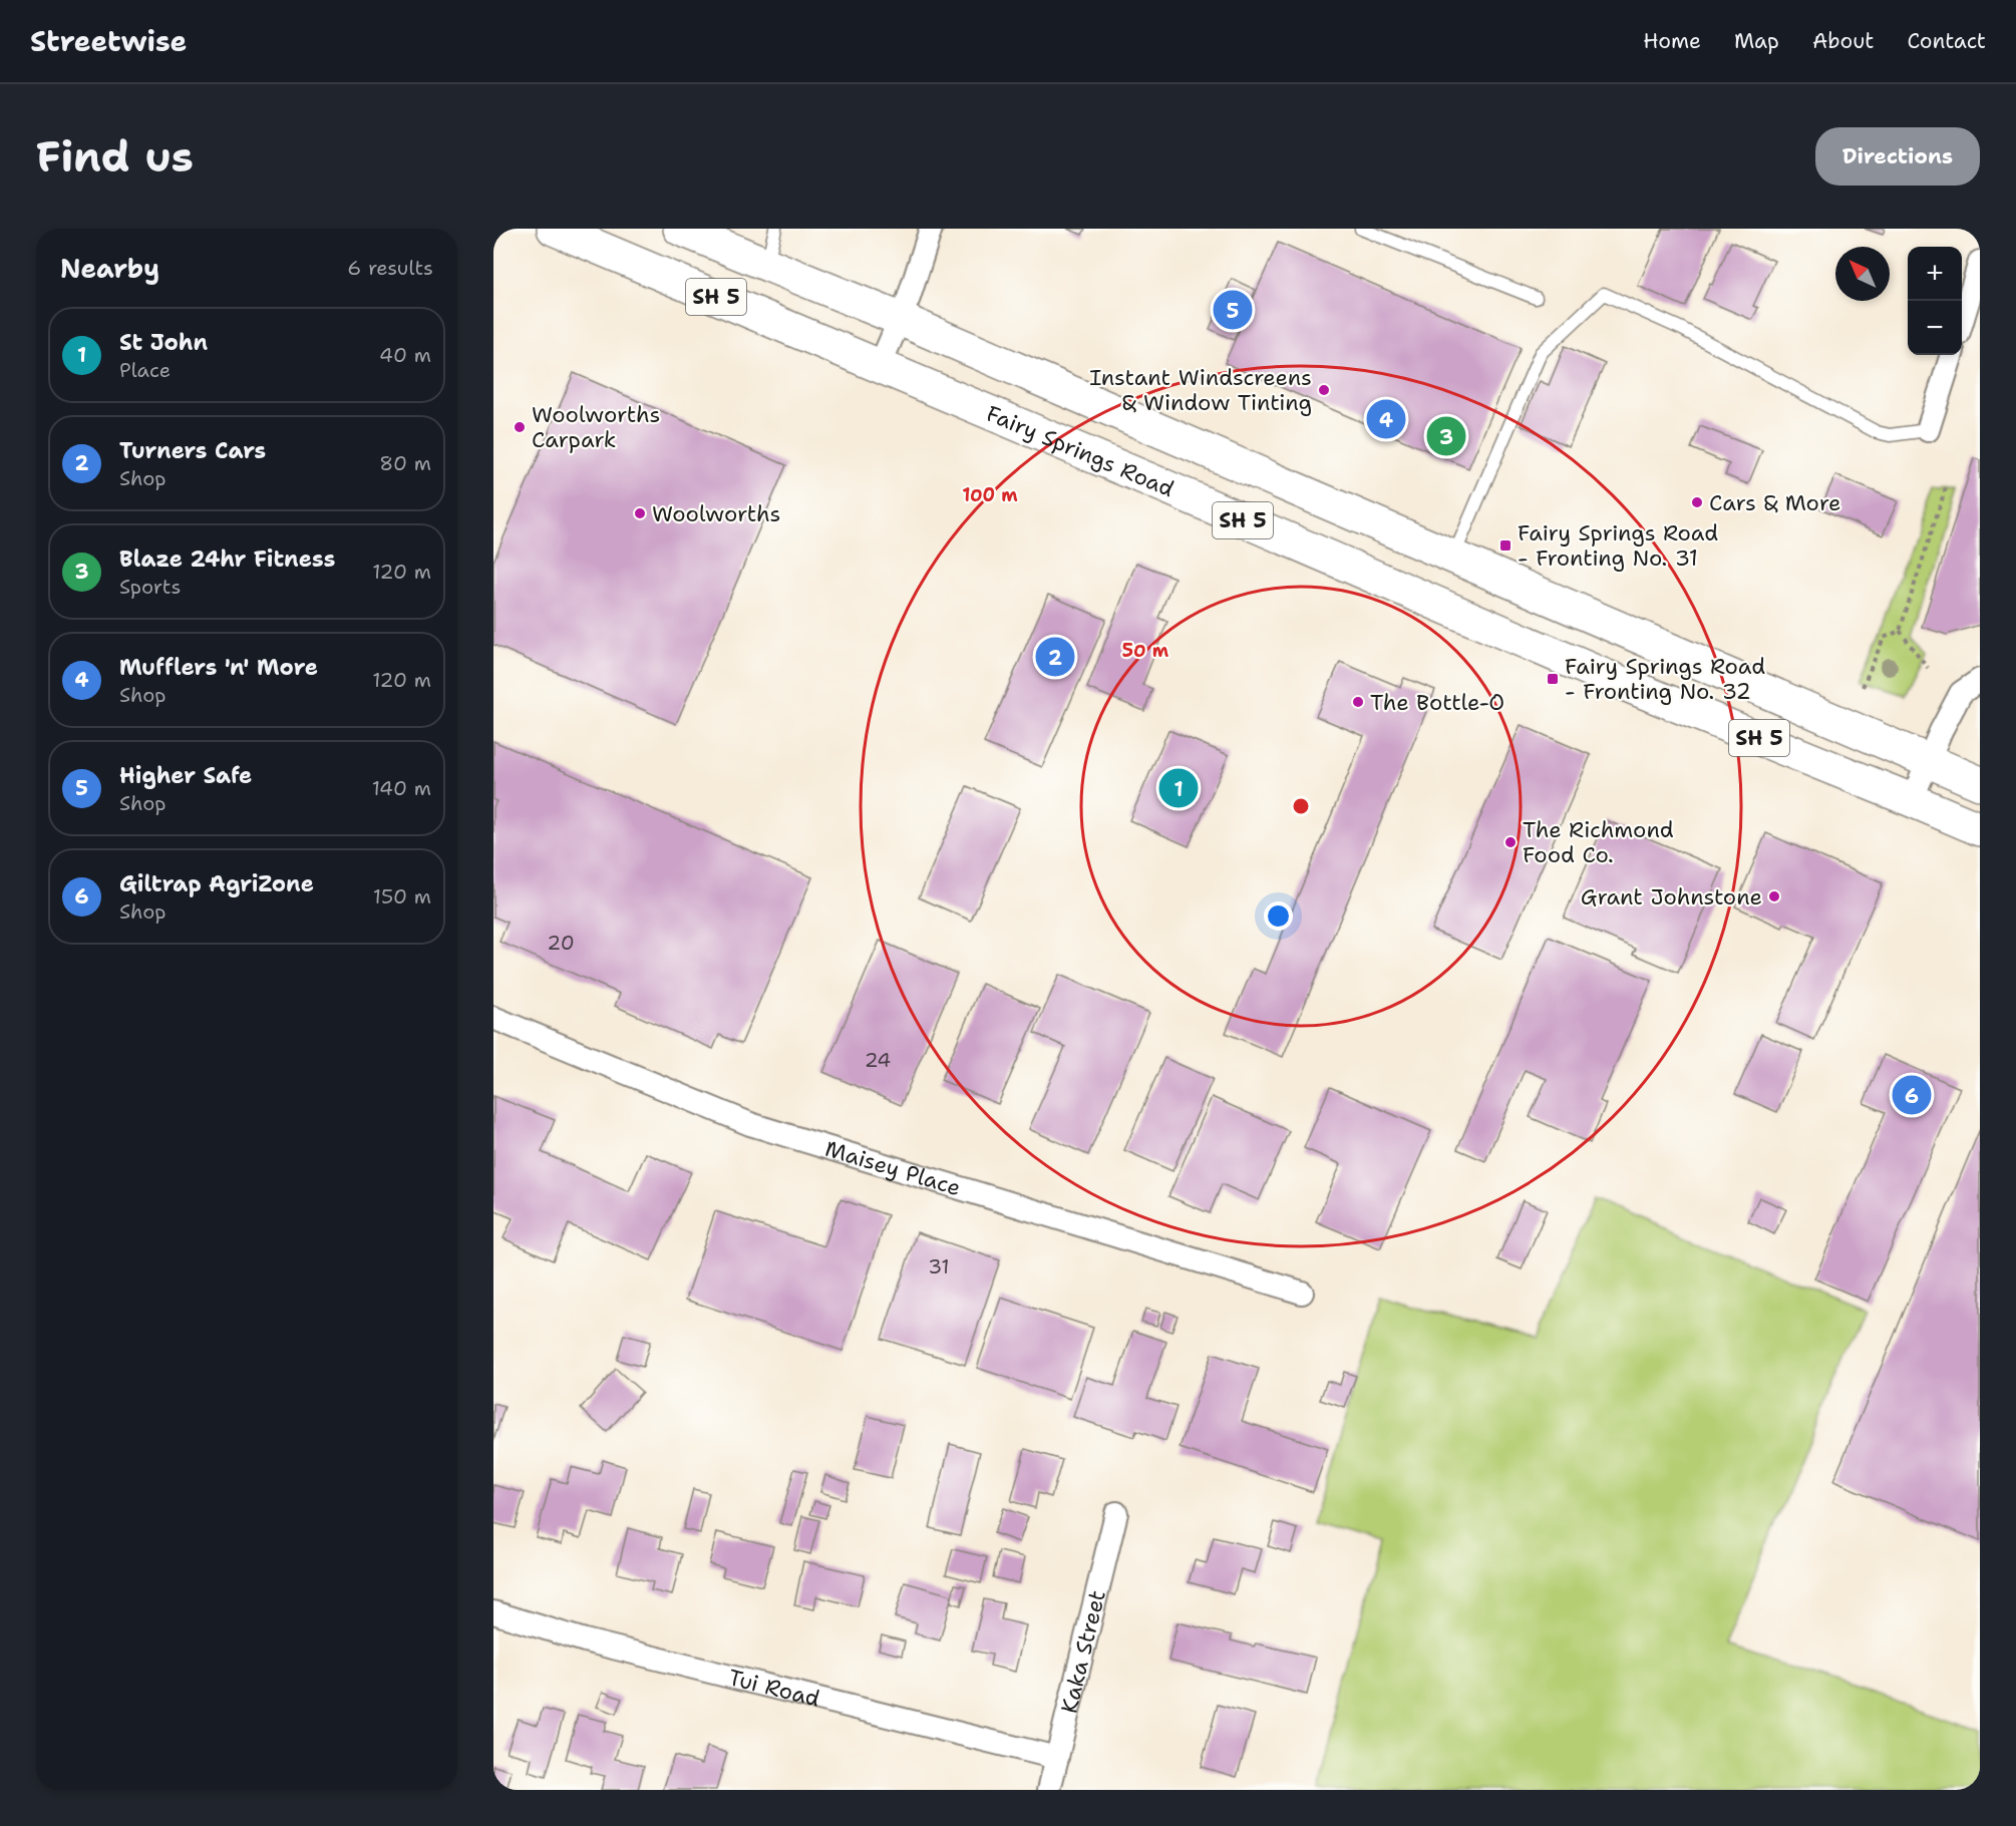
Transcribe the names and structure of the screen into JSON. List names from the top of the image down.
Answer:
{
  "streets": {
    "highway": ["SH 5", "Fairy Springs Road"],
    "street": ["Maisey Place", "Kaka Street", "Tui Road"]
  },
  "crossings": [
    ["Kaka Street", "Tui Road"]
  ],
  "places": {
    "other": [
      "Instant Windscreens & Window Tinting",
      "Woolworths Carpark",
      "Cars & More",
      "Woolworths",
      "The Bottle-O",
      "The Richmond Food Co.",
      "Grant Johnstone"
    ],
    "transit": ["Fairy Springs Road - Fronting No. 31", "Fairy Springs Road - Fronting No. 32"]
  },
  "house_numbers": ["20", "24", "31"],
  "north": "top left",
  "page": {
    "header": "Streetwise",
    "nav": [
      "Home",
      "Map",
      "About",
      "Contact"
    ],
    "buttons": "Directions",
    "title": "Find us",
    "heading": ["Nearby", "6 results"],
    "map_buttons": ["+", "−"],
    "pins": [
      "5",
      "4",
      "3",
      "2",
      "1",
      "6"
    ],
    "list": [
      {
        "mark": "1",
        "name": "St John",
        "note": "Place",
        "value": "40 m"
      },
      {
        "mark": "2",
        "name": "Turners Cars",
        "note": "Shop",
        "value": "80 m"
      },
      {
        "mark": "3",
        "name": "Blaze 24hr Fitness",
        "note": "Sports",
        "value": "120 m"
      },
      {
        "mark": "4",
        "name": "Mufflers 'n' More",
        "note": "Shop",
        "value": "120 m"
      },
      {
        "mark": "5",
        "name": "Higher Safe",
        "note": "Shop",
        "value": "140 m"
      },
      {
        "mark": "6",
        "name": "Giltrap AgriZone",
        "note": "Shop",
        "value": "150 m"
      }
    ]
  },
  "rings": ["100 m", "50 m"]
}
